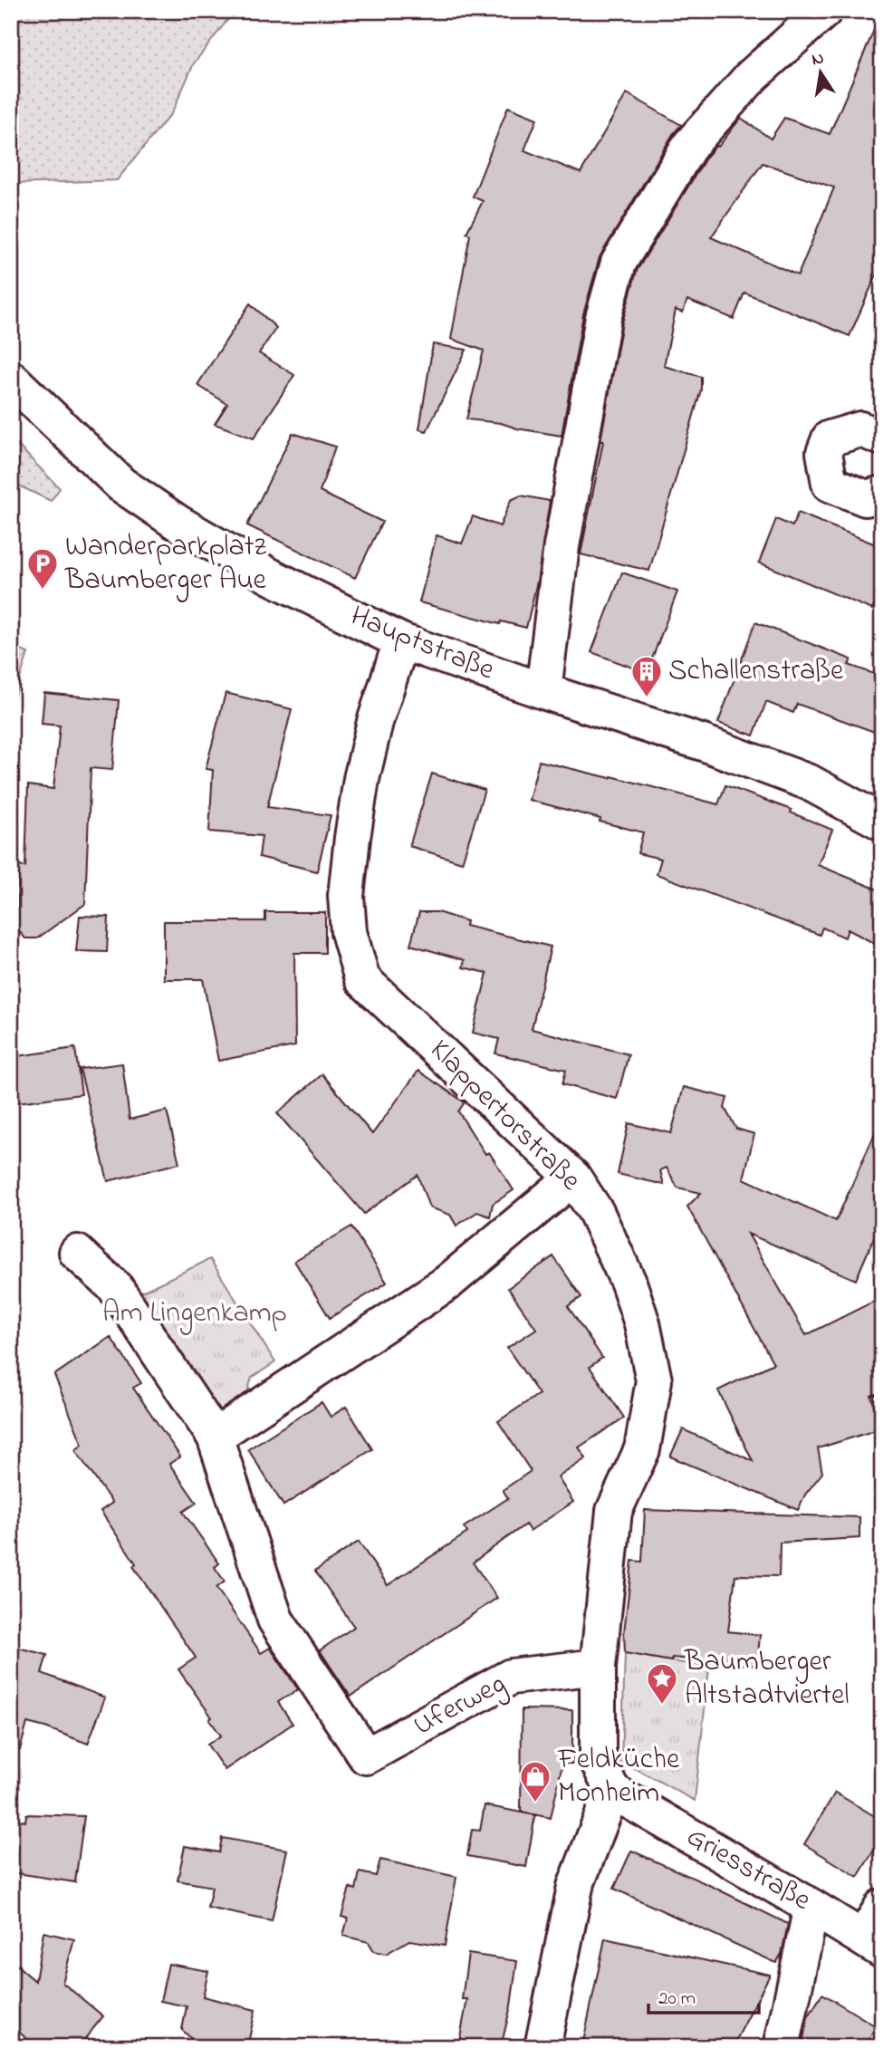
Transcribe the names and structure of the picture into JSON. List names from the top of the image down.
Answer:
{
  "streets": {
    "street": [
      "Hauptstraße",
      "Klappertorstraße",
      "Uferweg",
      "Griesstraße"
    ]
  },
  "crossings": [
    ["Hauptstraße", "Klappertorstraße"],
    ["Klappertorstraße", "Uferweg"],
    ["Klappertorstraße", "Griesstraße"]
  ],
  "parks": ["Am Lingenkamp"],
  "places": {
    "parking": ["Wanderparkplatz Baumberger Aue"],
    "building": ["Schallenstraße"],
    "place": ["Baumberger Altstadtviertel"],
    "shop": ["Feldküche Monheim"]
  },
  "scale_bar": "20 m",
  "north": "top"
}
